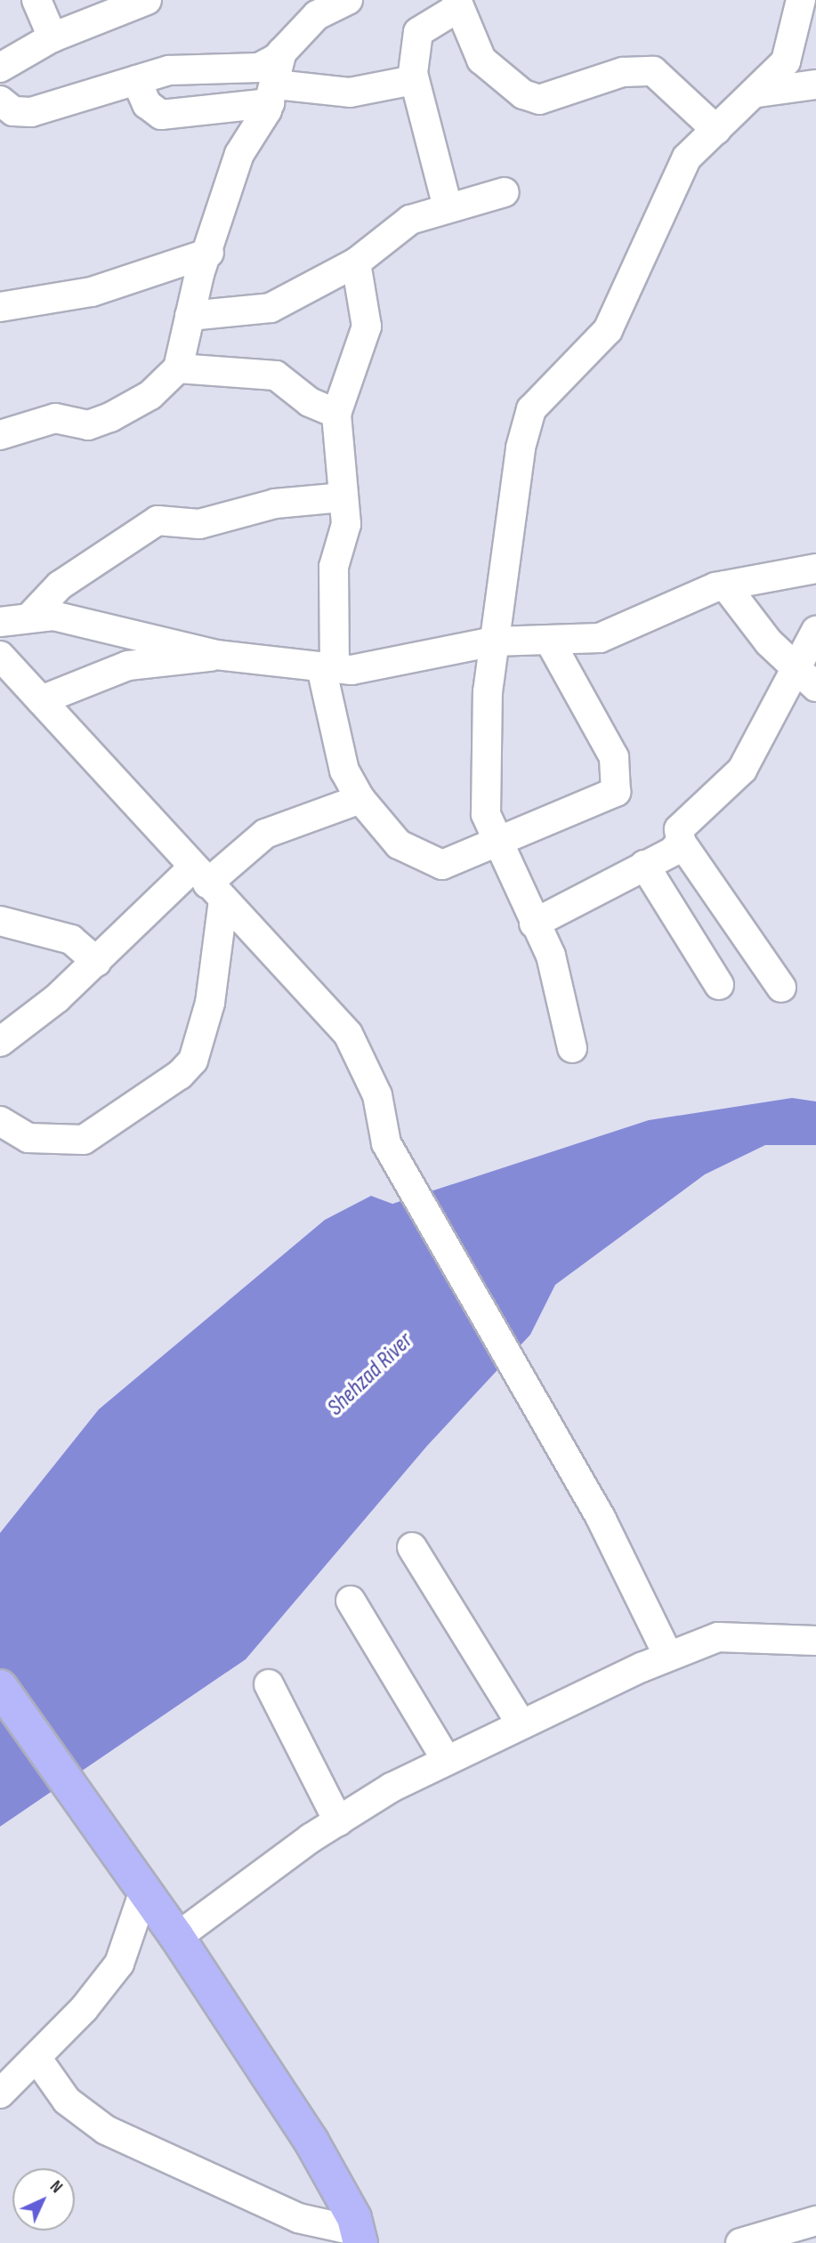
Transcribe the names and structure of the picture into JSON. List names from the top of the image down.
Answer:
{
  "water": ["Shehzad River"],
  "north": "top right"
}
